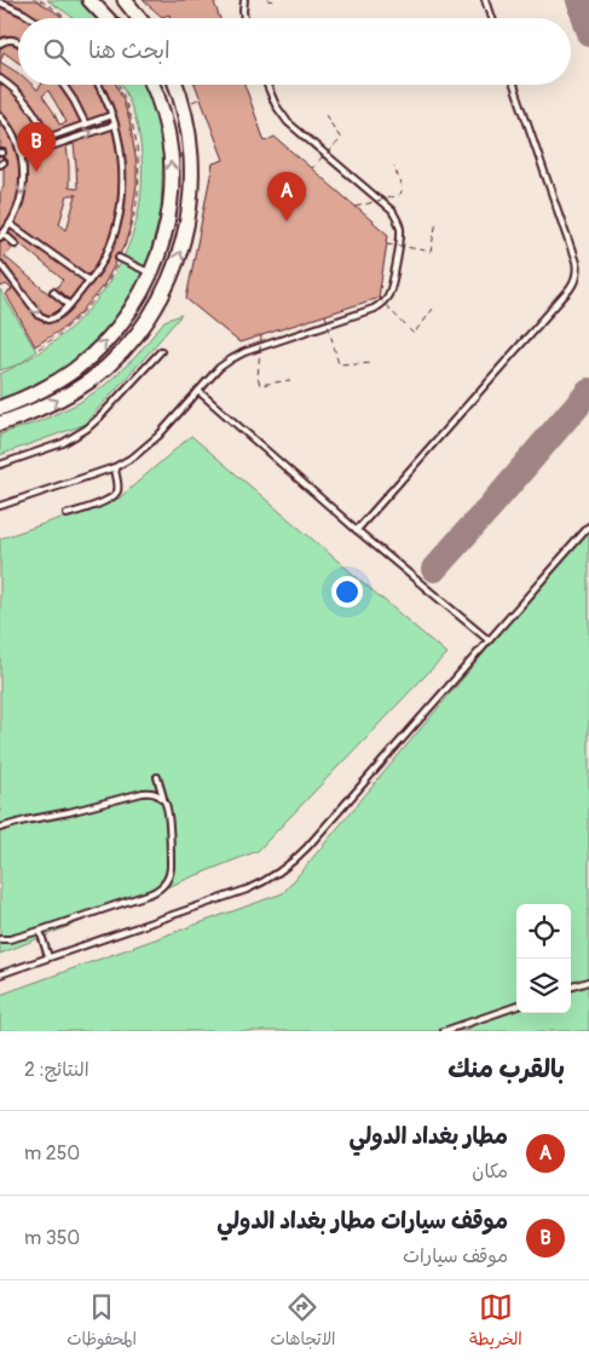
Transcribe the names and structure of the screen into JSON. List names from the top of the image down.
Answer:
{
  "page": {
    "search": "ابحث هنا",
    "pins": ["B", "A"],
    "heading": ["بالقرب منك", "النتائج: 2"],
    "list": [
      {
        "mark": "A",
        "name": "مطار بغداد الدولي",
        "note": "مكان",
        "value": "250 m"
      },
      {
        "mark": "B",
        "name": "موقف سيارات مطار بغداد الدولي",
        "note": "موقف سيارات",
        "value": "350 m"
      }
    ],
    "nav": ["الخريطة", "الاتجاهات", "المحفوظات"]
  }
}
